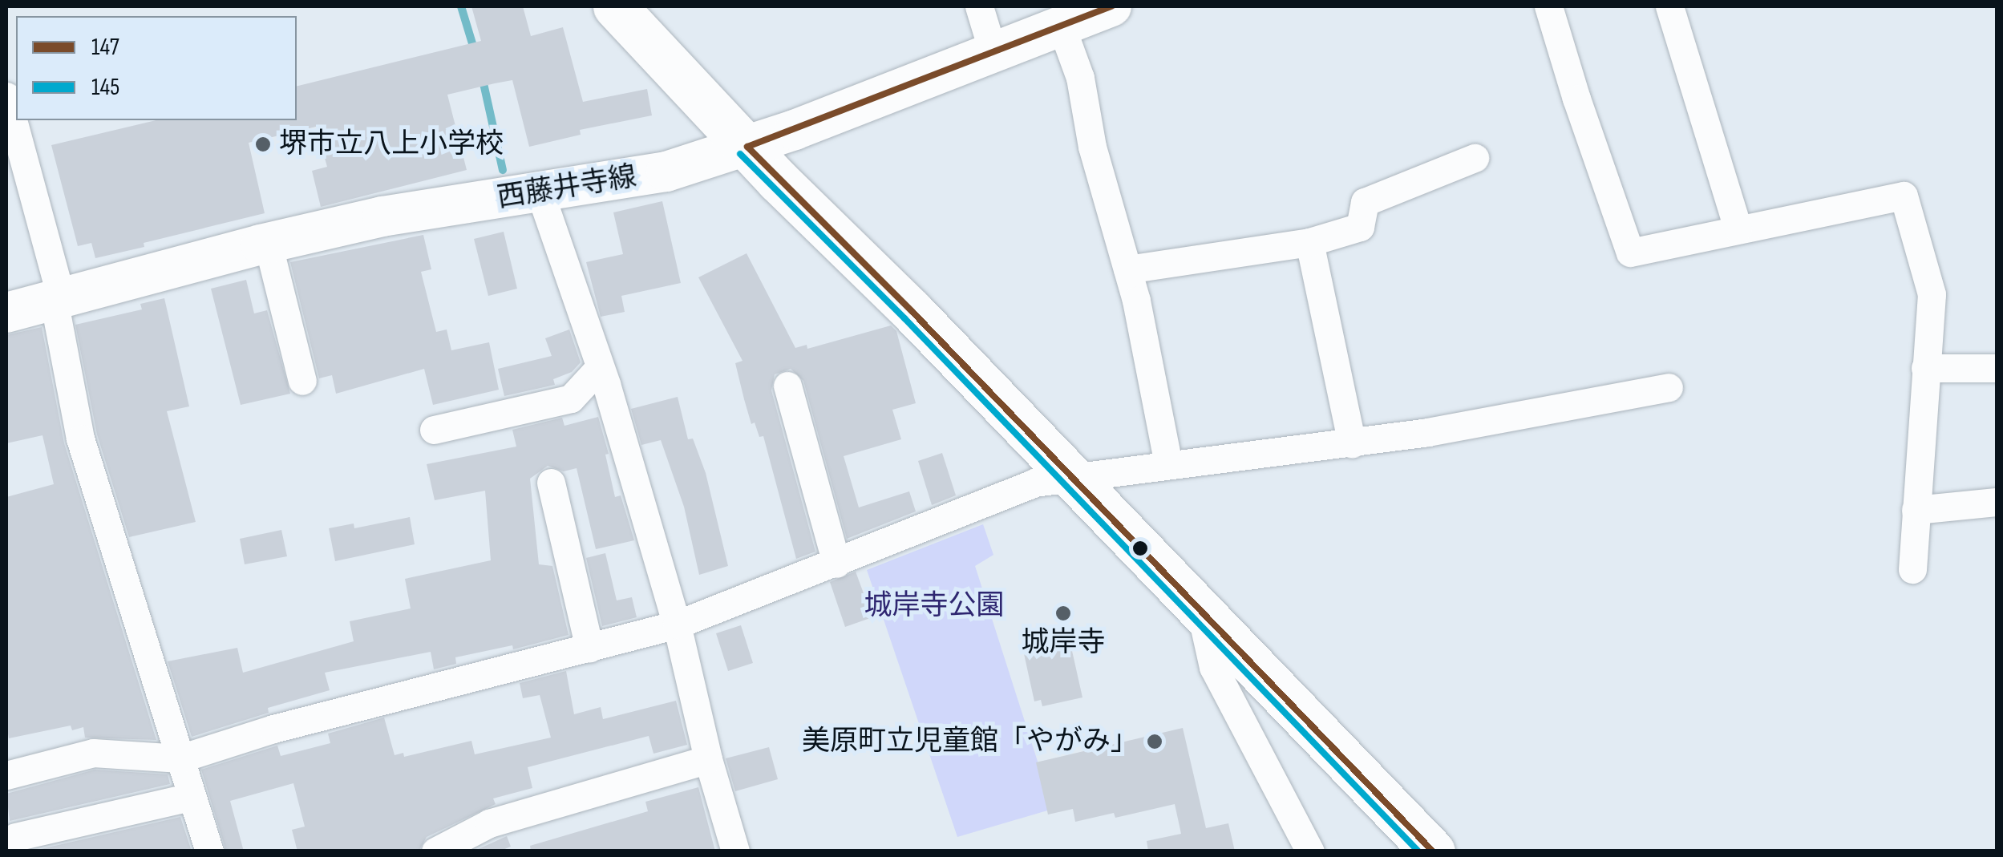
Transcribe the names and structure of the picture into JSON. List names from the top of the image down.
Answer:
{
  "streets": {
    "main road": ["西藤井寺線"]
  },
  "parks": ["城岸寺公園"],
  "places": ["堺市立八上小学校", "城岸寺", "美原町立児童館「やがみ」"],
  "lines": ["transit line 147", "transit line 145"],
  "legend": ["147", "145"]
}
